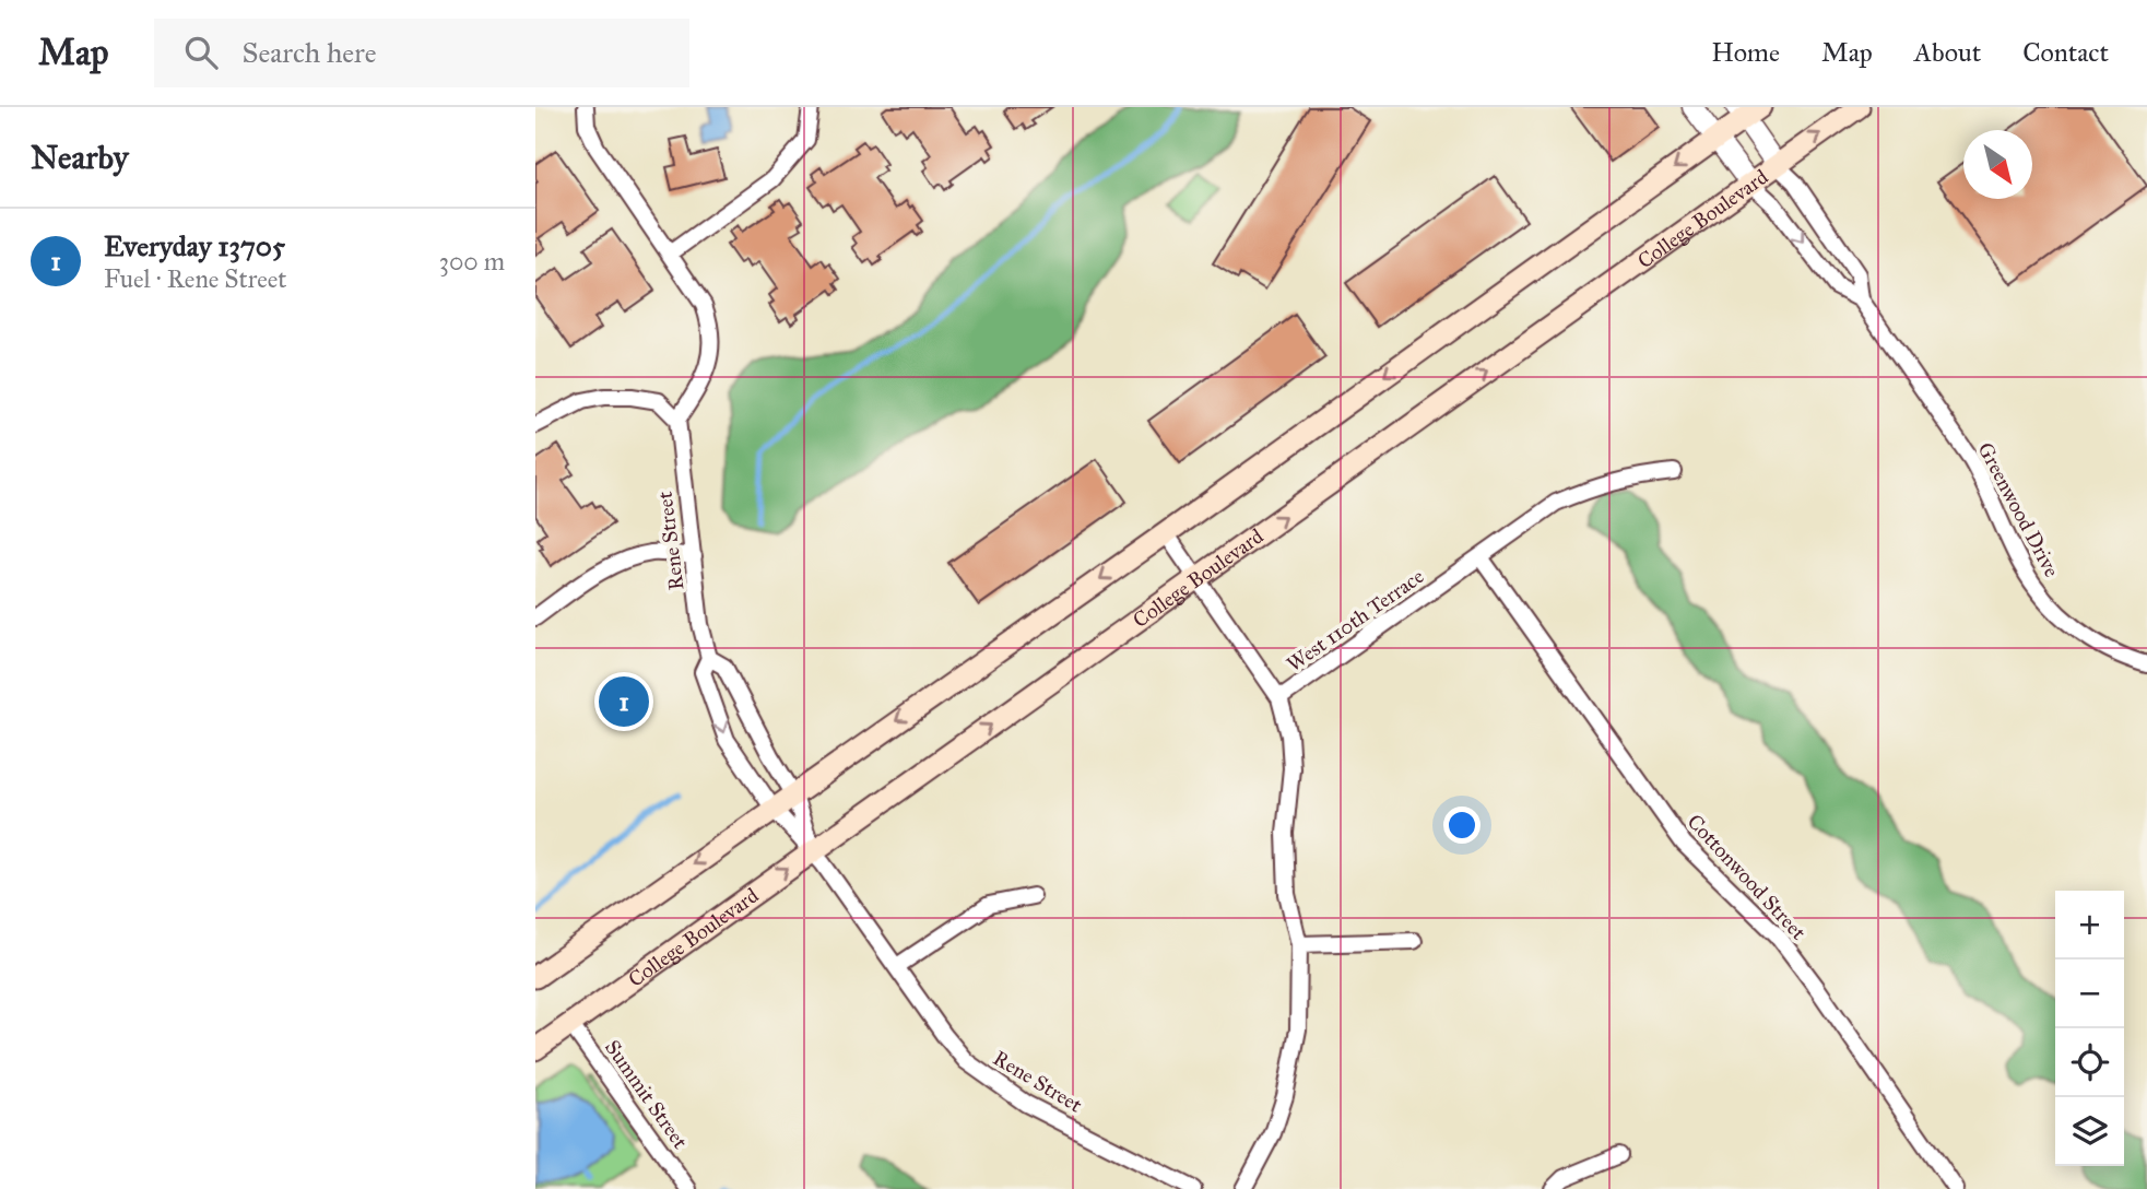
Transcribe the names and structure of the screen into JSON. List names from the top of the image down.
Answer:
{
  "streets": {
    "main road": ["College Boulevard"],
    "street": [
      "Greenwood Drive",
      "Rene Street",
      "West 110th Terrace",
      "Cottonwood Street",
      "Summit Street"
    ]
  },
  "crossings": [
    ["College Boulevard", "Greenwood Drive"],
    ["College Boulevard", "Rene Street"],
    ["College Boulevard", "Summit Street"],
    ["West 110th Terrace", "Cottonwood Street"]
  ],
  "north": "bottom right",
  "page": {
    "header": "Map",
    "search": "Search here",
    "nav": [
      "Home",
      "Map",
      "About",
      "Contact"
    ],
    "heading": "Nearby",
    "list": [
      {
        "mark": "1",
        "name": "Everyday 13705",
        "note": "Fuel · Rene Street",
        "value": "300 m"
      }
    ],
    "pins": "1",
    "map_buttons": ["+", "−"]
  }
}
